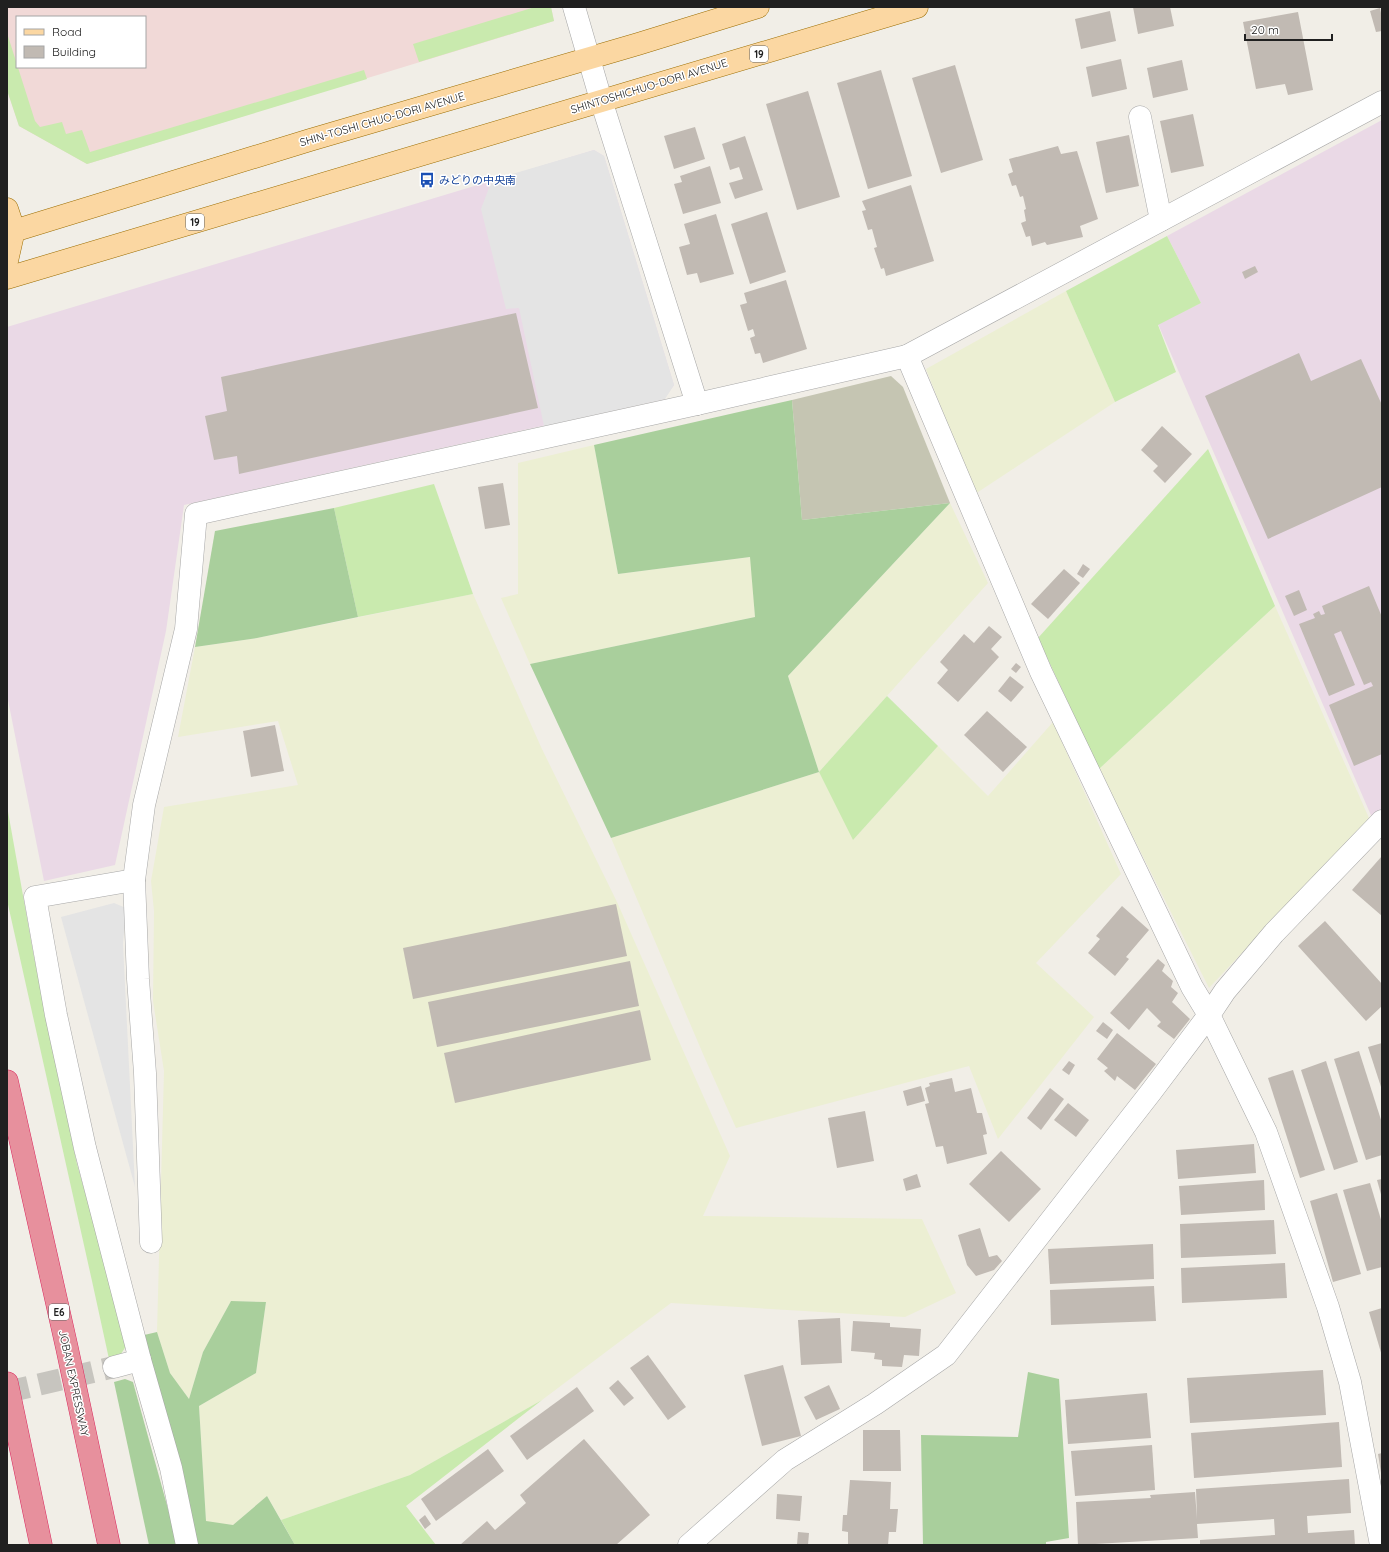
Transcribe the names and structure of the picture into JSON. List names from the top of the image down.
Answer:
{
  "streets": {
    "highway": ["E6", "JOBAN EXPRESSWAY"],
    "main road": ["19", "SHINTOSHICHUO-DORI AVENUE", "SHIN-TOSHI CHUO-DORI AVENUE"]
  },
  "places": {
    "bus stop": ["みどりの中央南"]
  },
  "legend": ["Road", "Building"],
  "scale_bar": "20 m"
}
